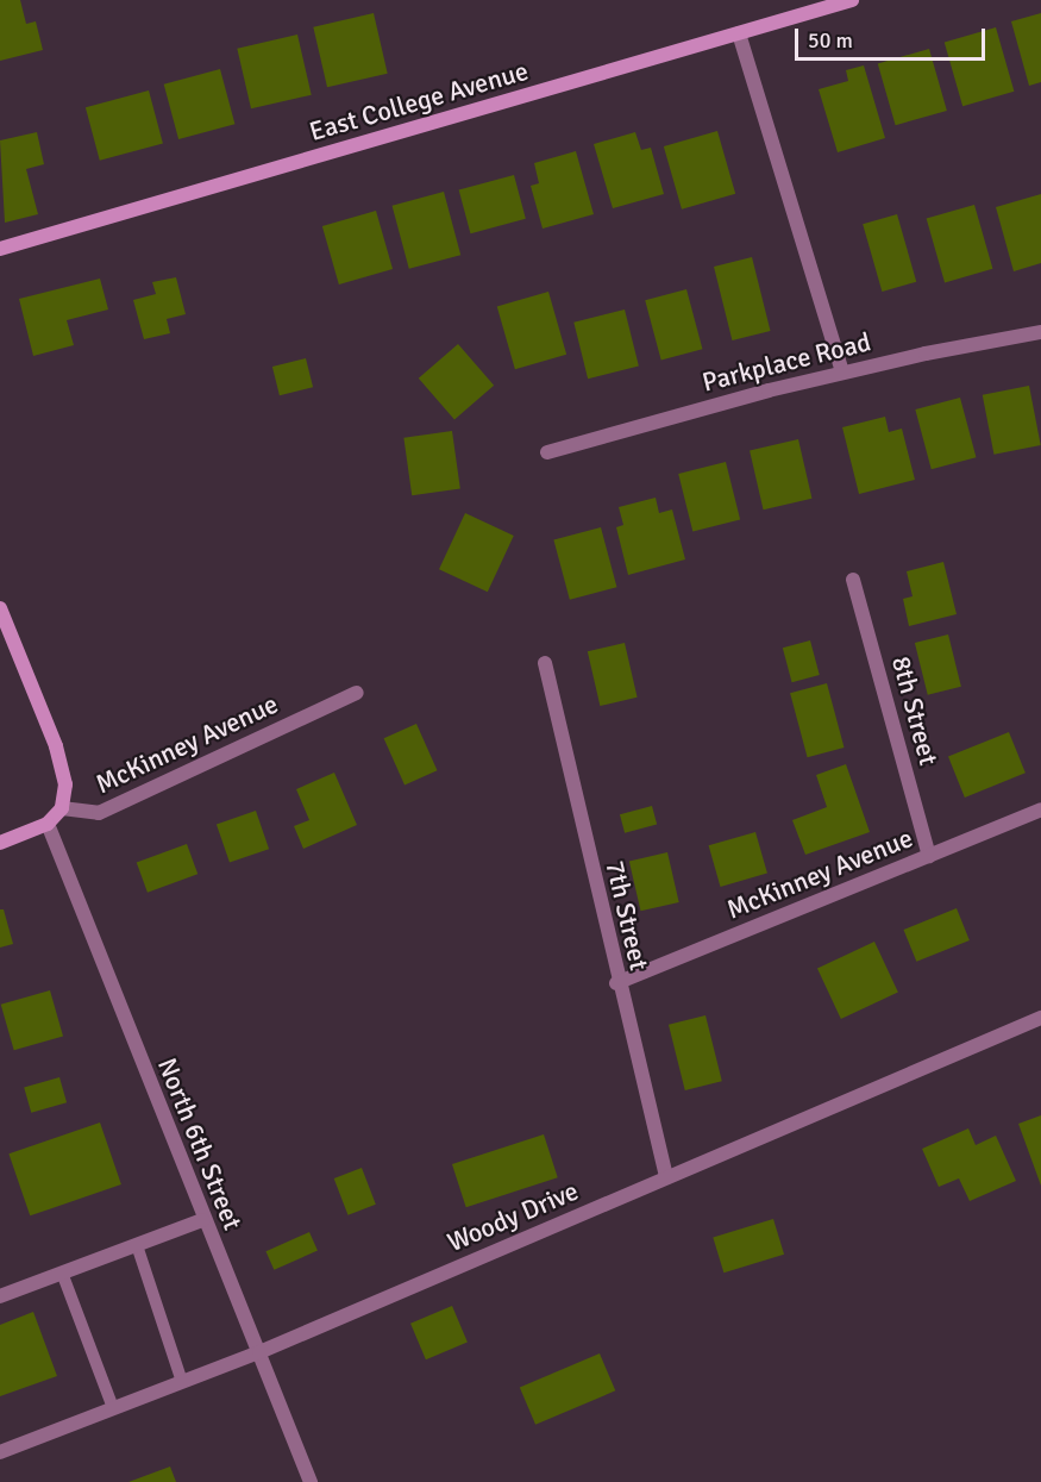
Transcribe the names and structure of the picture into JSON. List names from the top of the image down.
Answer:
{
  "streets": {
    "street": [
      "East College Avenue",
      "Parkplace Road",
      "8th Street",
      "McKinney Avenue",
      "7th Street",
      "North 6th Street",
      "Woody Drive"
    ]
  },
  "crossings": [
    ["8th Street", "McKinney Avenue"],
    ["McKinney Avenue", "7th Street"],
    ["7th Street", "Woody Drive"],
    ["North 6th Street", "Woody Drive"]
  ],
  "scale_bar": "50 m"
}
